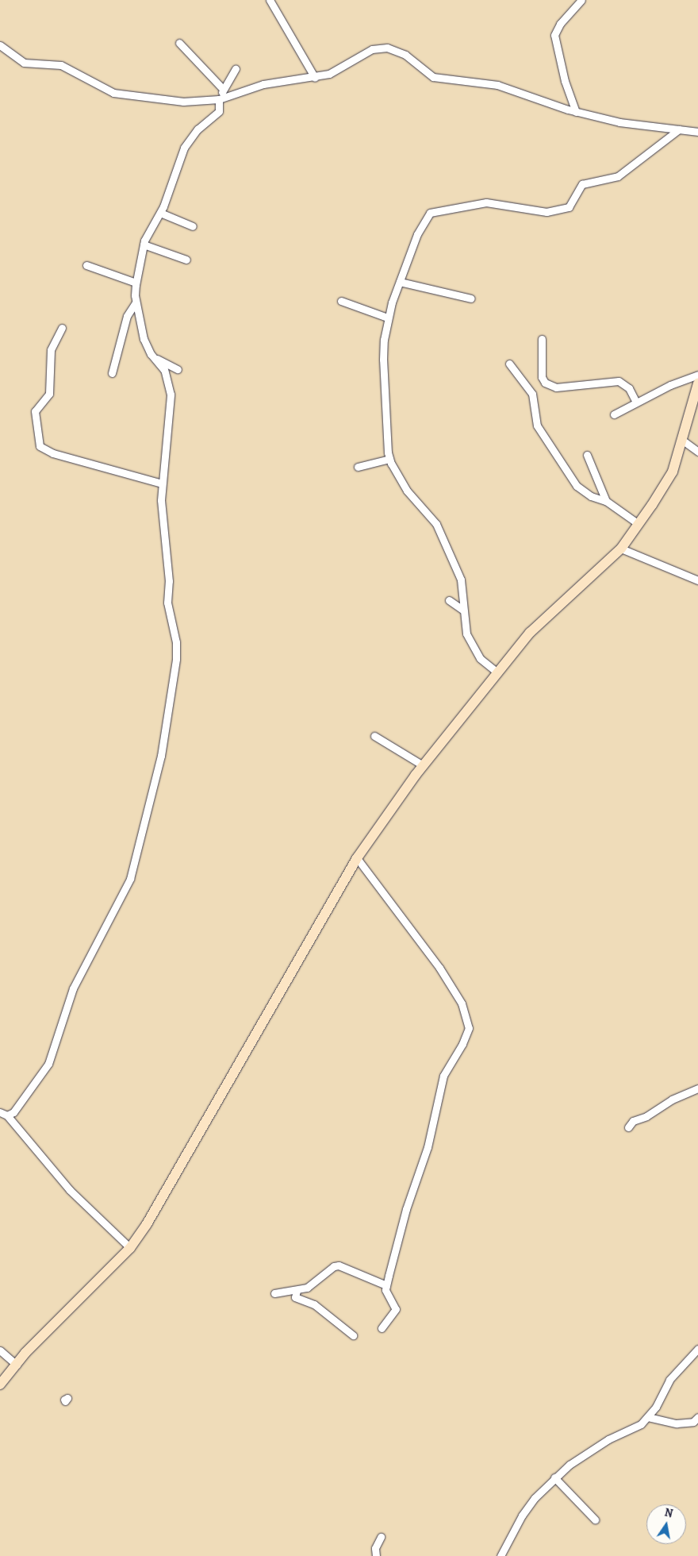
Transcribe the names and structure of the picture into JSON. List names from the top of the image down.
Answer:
{
  "north": "top"
}
